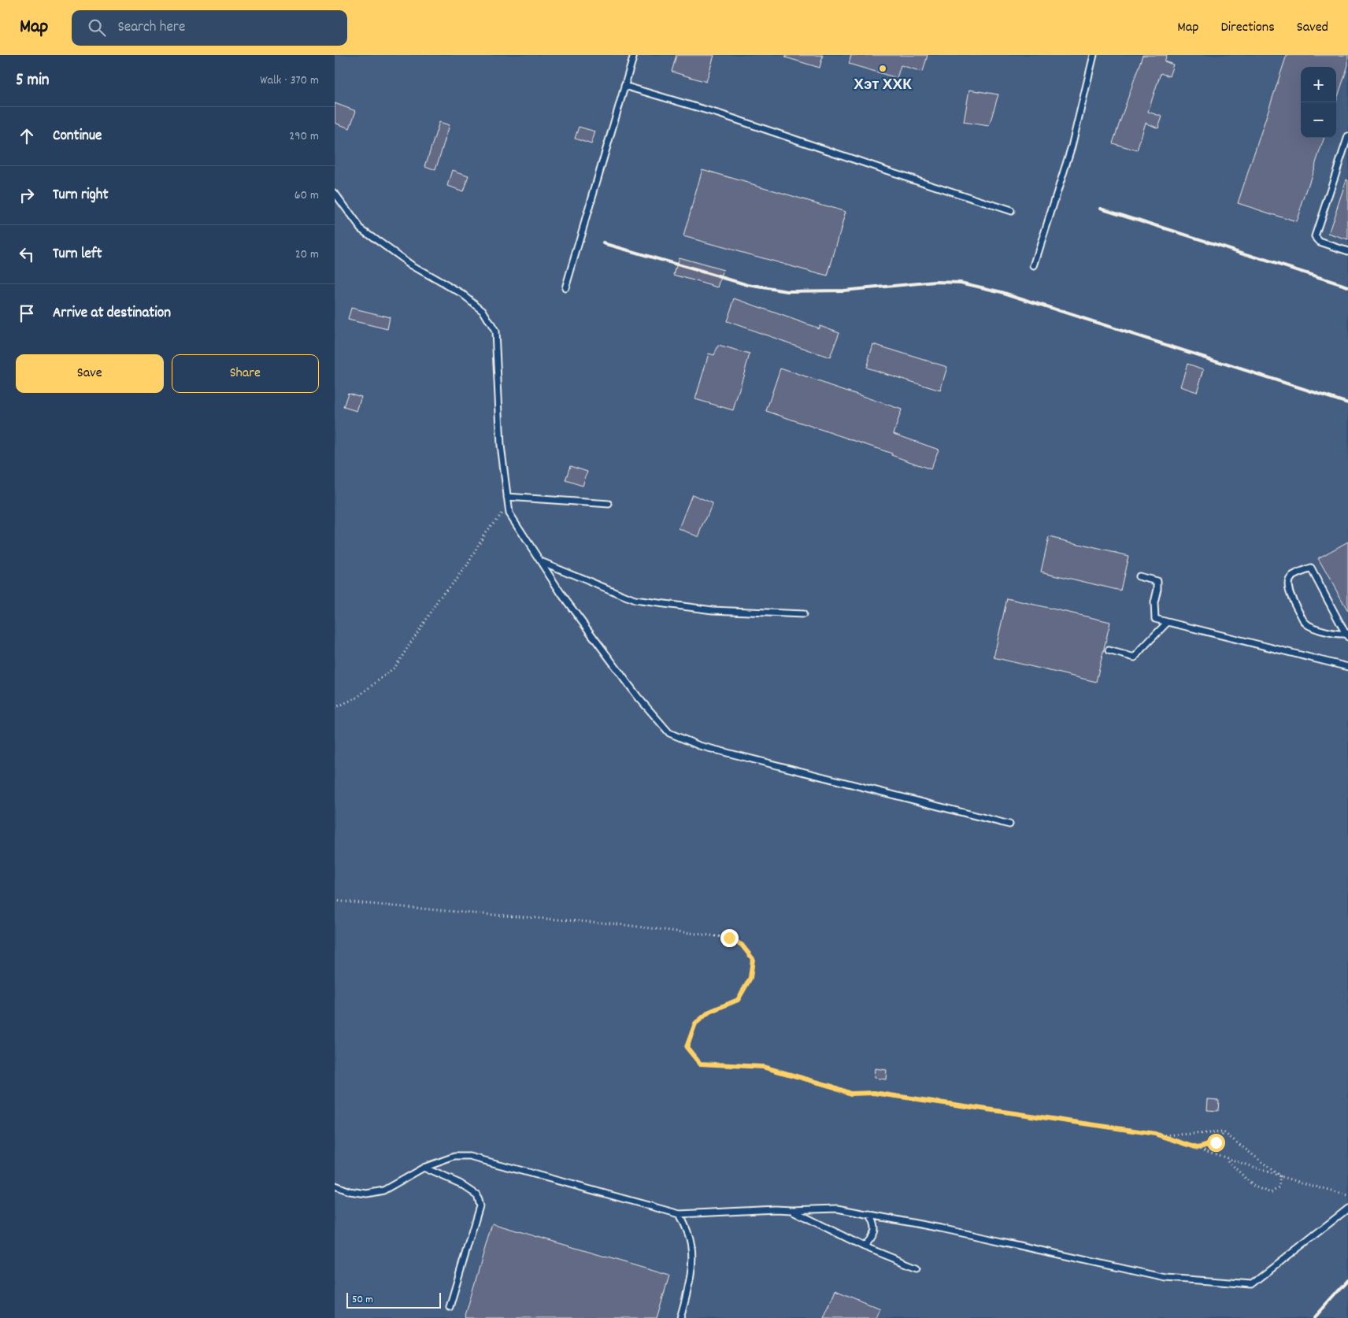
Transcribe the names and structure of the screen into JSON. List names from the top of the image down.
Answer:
{
  "places": ["Хэт ХХК"],
  "scale_bar": "50 m",
  "page": {
    "header": "Map",
    "search": "Search here",
    "nav": ["Map", "Directions", "Saved"],
    "heading": ["5 min", "Walk · 370 m"],
    "map_buttons": ["+", "−"],
    "list": [
      ["Continue", "290 m"],
      ["Turn right", "60 m"],
      ["Turn left", "20 m"],
      "Arrive at destination"
    ],
    "buttons": ["Save", "Share"],
    "scale": "50 m"
  }
}
